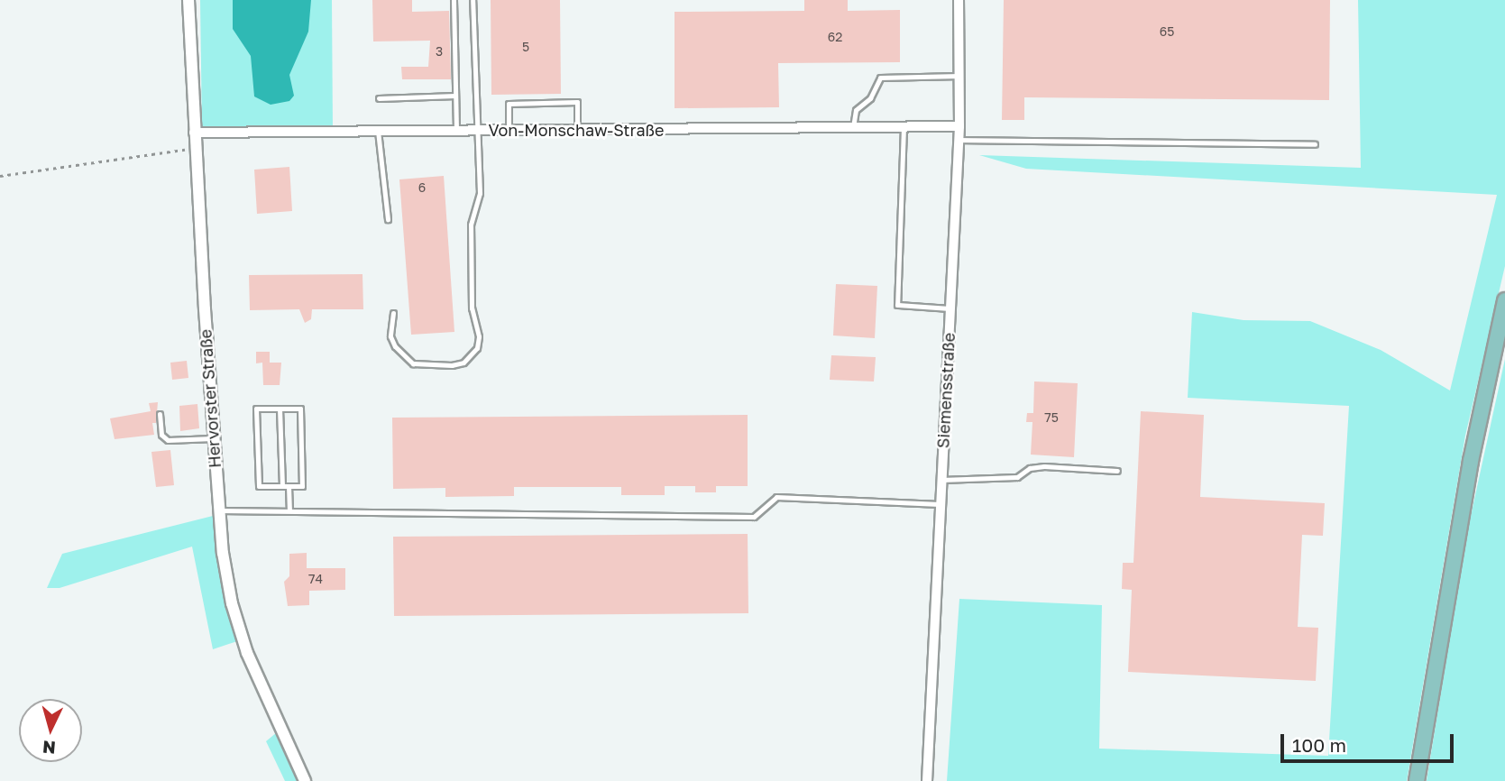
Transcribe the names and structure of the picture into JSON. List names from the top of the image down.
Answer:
{
  "streets": {
    "street": ["Von-Monschaw-Straße", "Siemensstraße", "Hervorster Straße"]
  },
  "crossings": [
    ["Von-Monschaw-Straße", "Siemensstraße"],
    ["Von-Monschaw-Straße", "Hervorster Straße"]
  ],
  "house_numbers": [
    "65",
    "62",
    "5",
    "3",
    "6",
    "75",
    "74"
  ],
  "scale_bar": "100 m",
  "north": "bottom"
}
